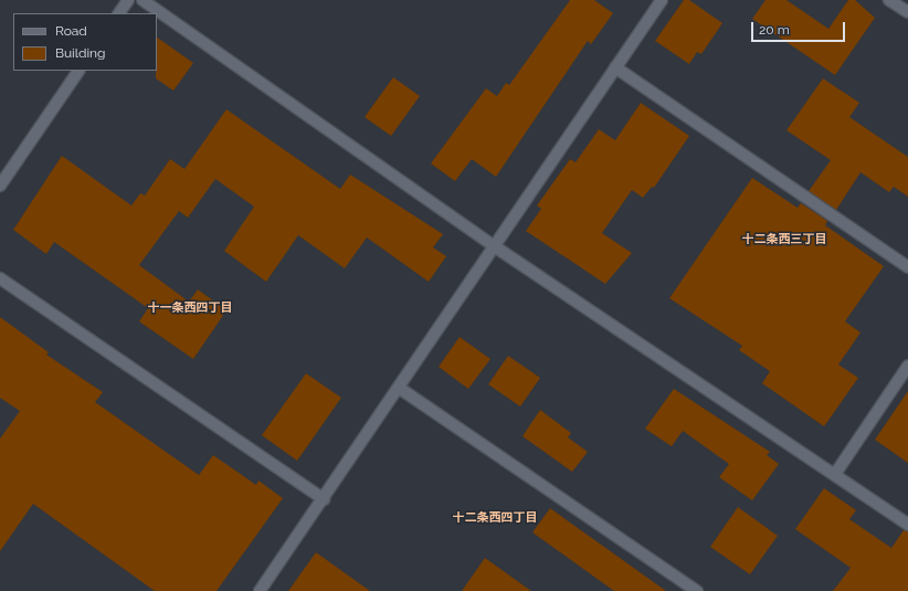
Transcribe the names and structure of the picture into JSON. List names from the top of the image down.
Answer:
{
  "districts": ["十二条西三丁目", "十一条西四丁目", "十二条西四丁目"],
  "legend": ["Road", "Building"],
  "scale_bar": "20 m"
}
